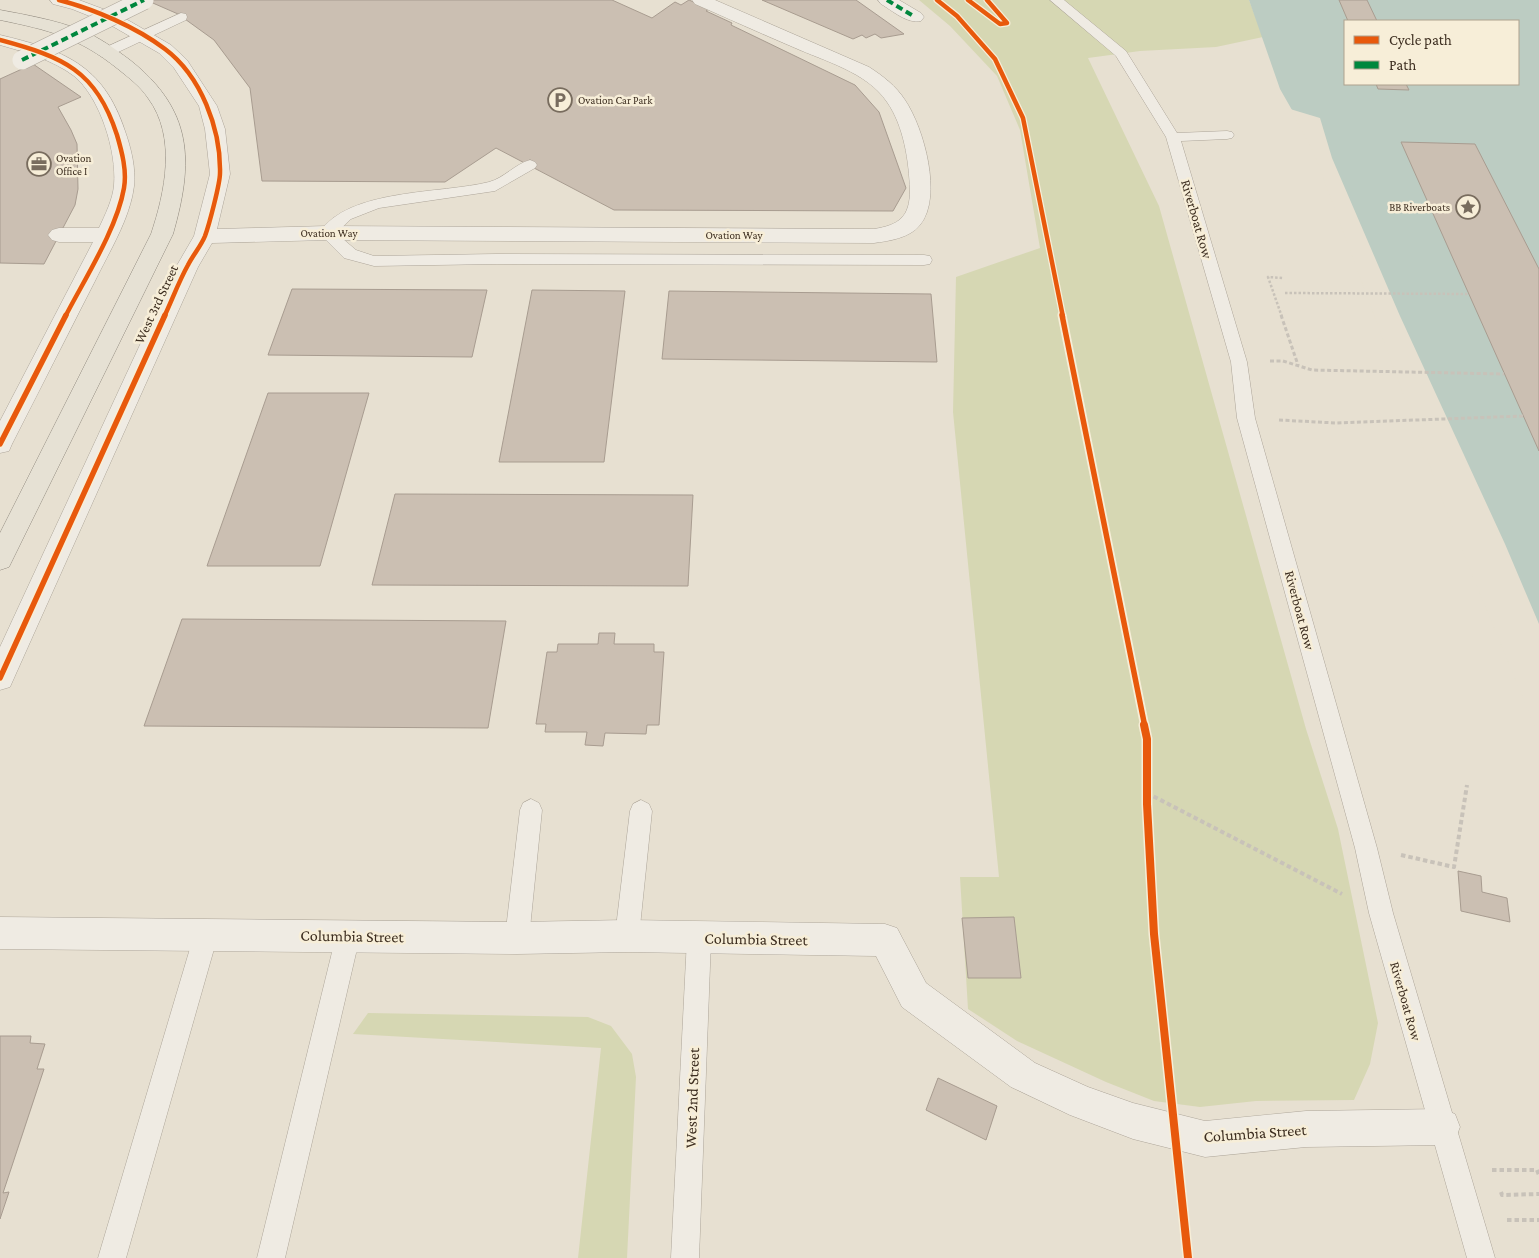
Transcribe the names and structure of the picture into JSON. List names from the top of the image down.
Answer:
{
  "streets": {
    "main road": ["West 3rd Street"],
    "street": ["Ovation Way", "Columbia Street"],
    "lane": ["Riverboat Row", "West 2nd Street"]
  },
  "crossings": [
    ["Riverboat Row", "Columbia Street"],
    ["Ovation Way", "West 3rd Street"],
    ["Columbia Street", "West 2nd Street"]
  ],
  "places": {
    "parking": ["Ovation Car Park"],
    "office": ["Ovation Office I"],
    "place": ["BB Riverboats"]
  },
  "legend": ["Cycle path", "Path"]
}
